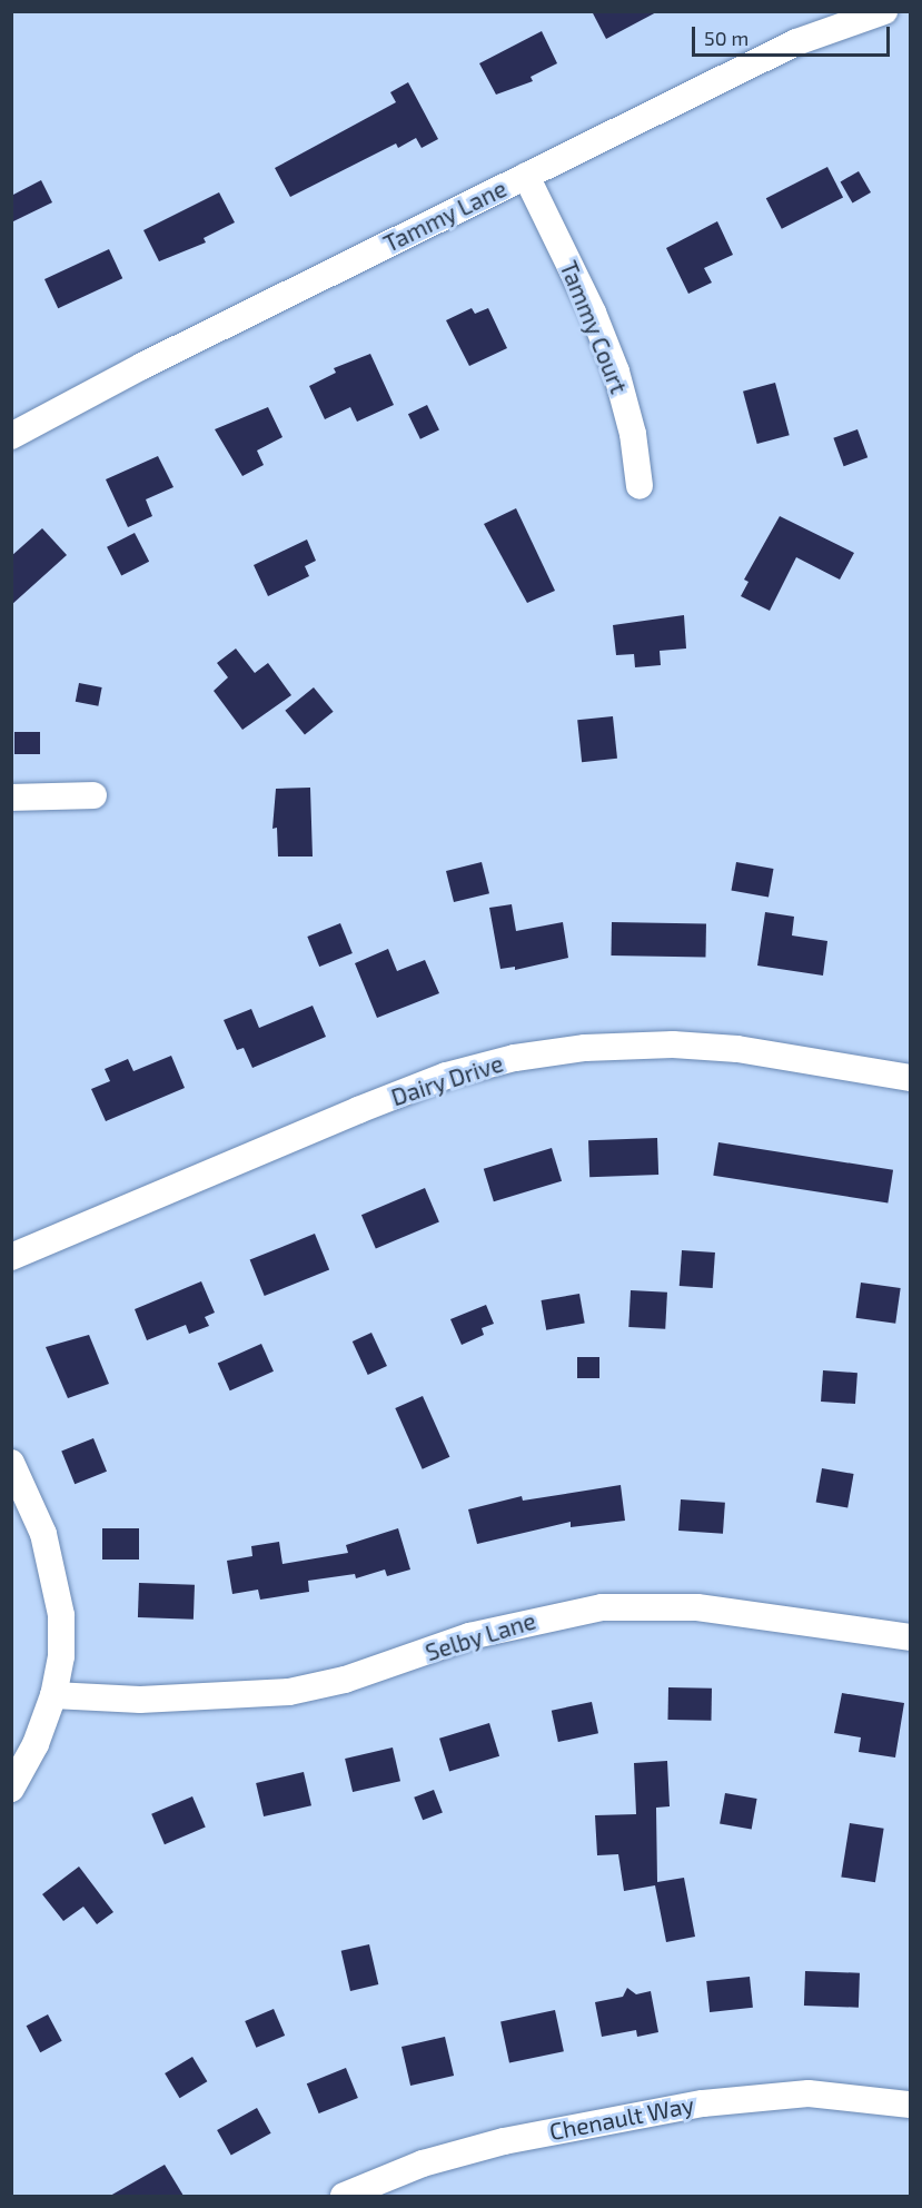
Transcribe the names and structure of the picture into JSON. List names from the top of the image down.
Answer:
{
  "streets": {
    "street": [
      "Tammy Lane",
      "Tammy Court",
      "Dairy Drive",
      "Selby Lane",
      "Chenault Way"
    ]
  },
  "crossings": [
    ["Tammy Lane", "Tammy Court"]
  ],
  "scale_bar": "50 m"
}
